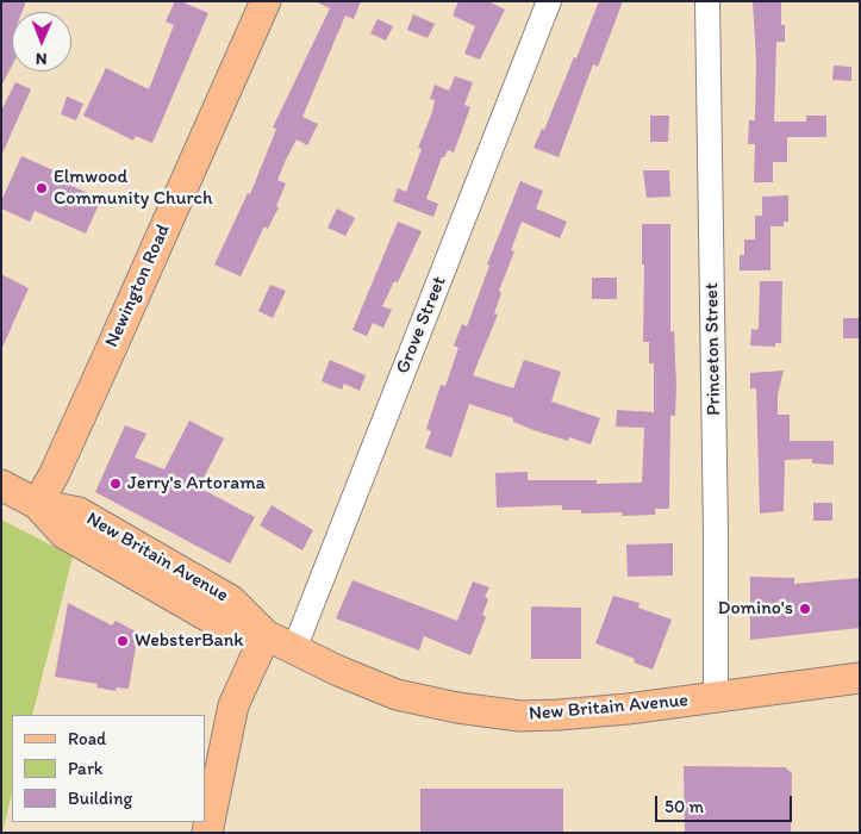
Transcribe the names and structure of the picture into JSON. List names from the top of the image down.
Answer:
{
  "streets": {
    "main road": ["Newington Road", "New Britain Avenue"],
    "street": ["Grove Street", "Princeton Street"]
  },
  "crossings": [
    ["Newington Road", "New Britain Avenue"],
    ["Grove Street", "New Britain Avenue"],
    ["Princeton Street", "New Britain Avenue"]
  ],
  "places": [
    "Elmwood Community Church",
    "Jerry's Artorama",
    "Domino's",
    "WebsterBank"
  ],
  "legend": ["Road", "Park", "Building"],
  "scale_bar": "50 m",
  "north": "bottom"
}
